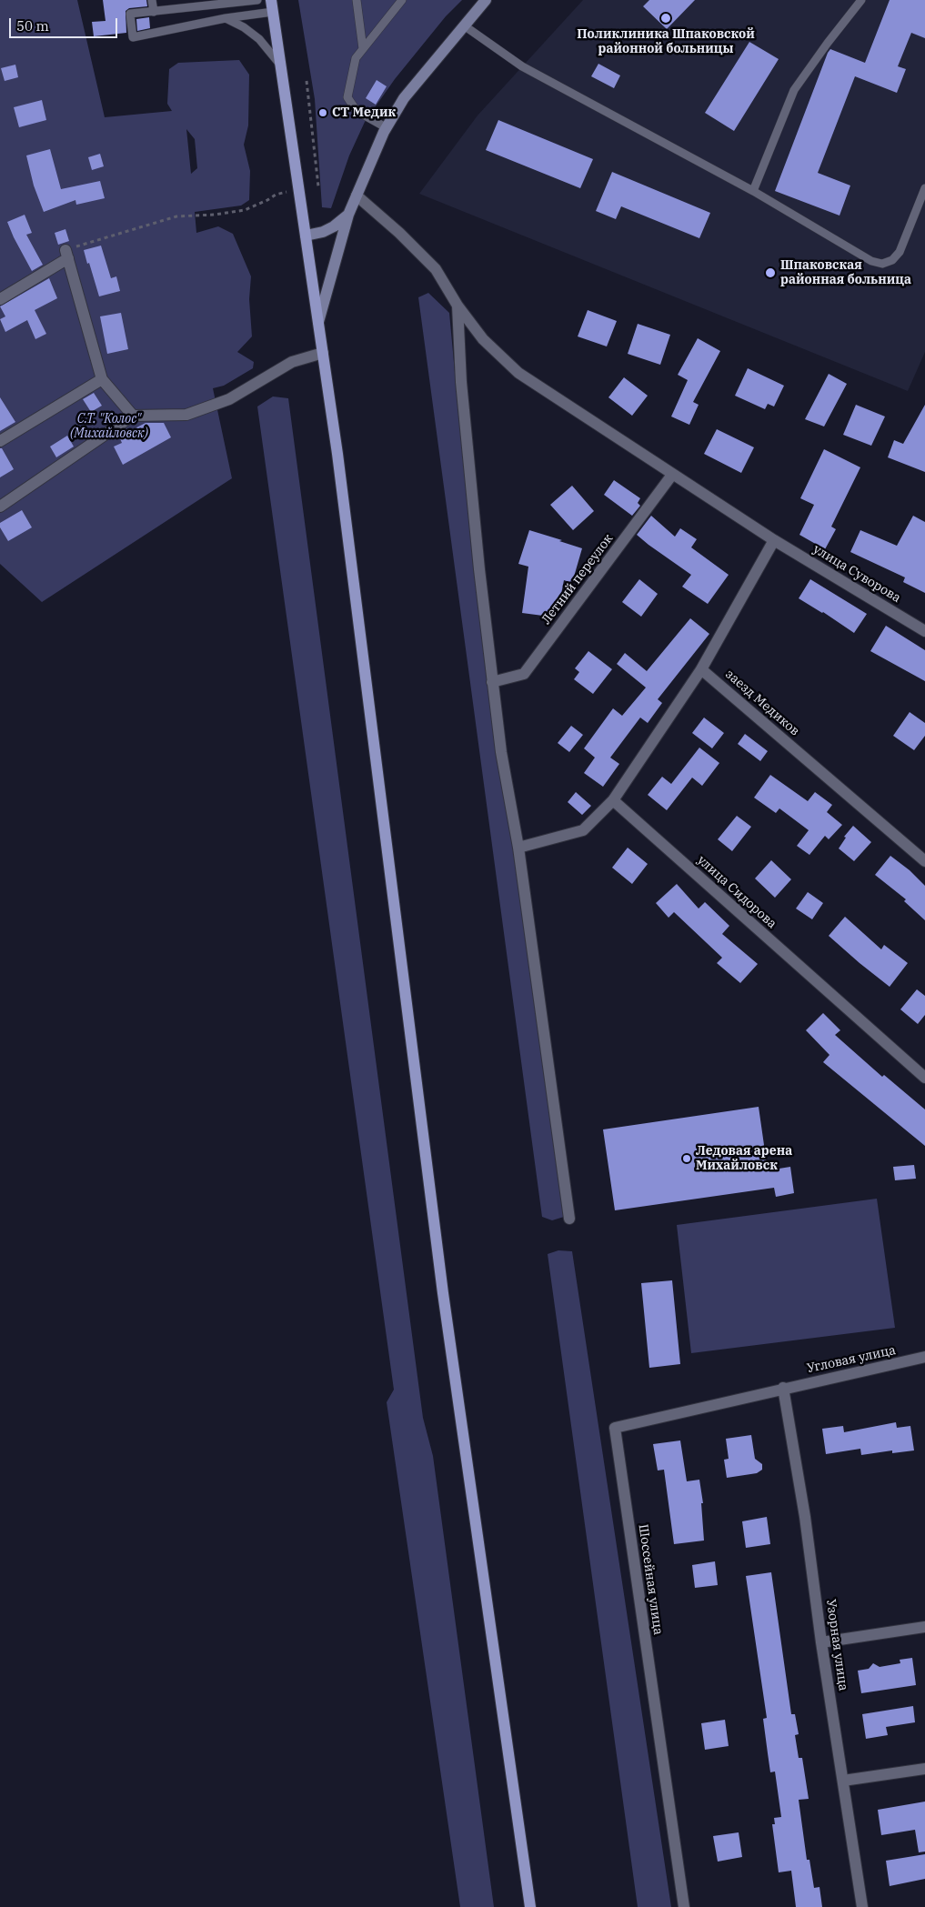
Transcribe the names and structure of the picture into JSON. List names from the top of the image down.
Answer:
{
  "streets": {
    "street": [
      "улица Суворова",
      "Летний переулок",
      "заезд Медиков",
      "улица Сидорова",
      "Угловая улица",
      "Шоссейная улица",
      "Узорная улица"
    ]
  },
  "crossings": [
    ["улица Суворова", "Летний переулок"],
    ["Угловая улица", "Шоссейная улица"],
    ["Угловая улица", "Узорная улица"],
    ["Шоссейная улица", "Узорная улица"]
  ],
  "parks": ["С.Т. \"Колос\" (Михайловск)"],
  "places": [
    "Поликлиника Шпаковской районной больницы",
    "СТ Медик",
    "Шпаковская районная больница",
    "Ледовая арена Михайловск"
  ],
  "scale_bar": "50 m"
}
